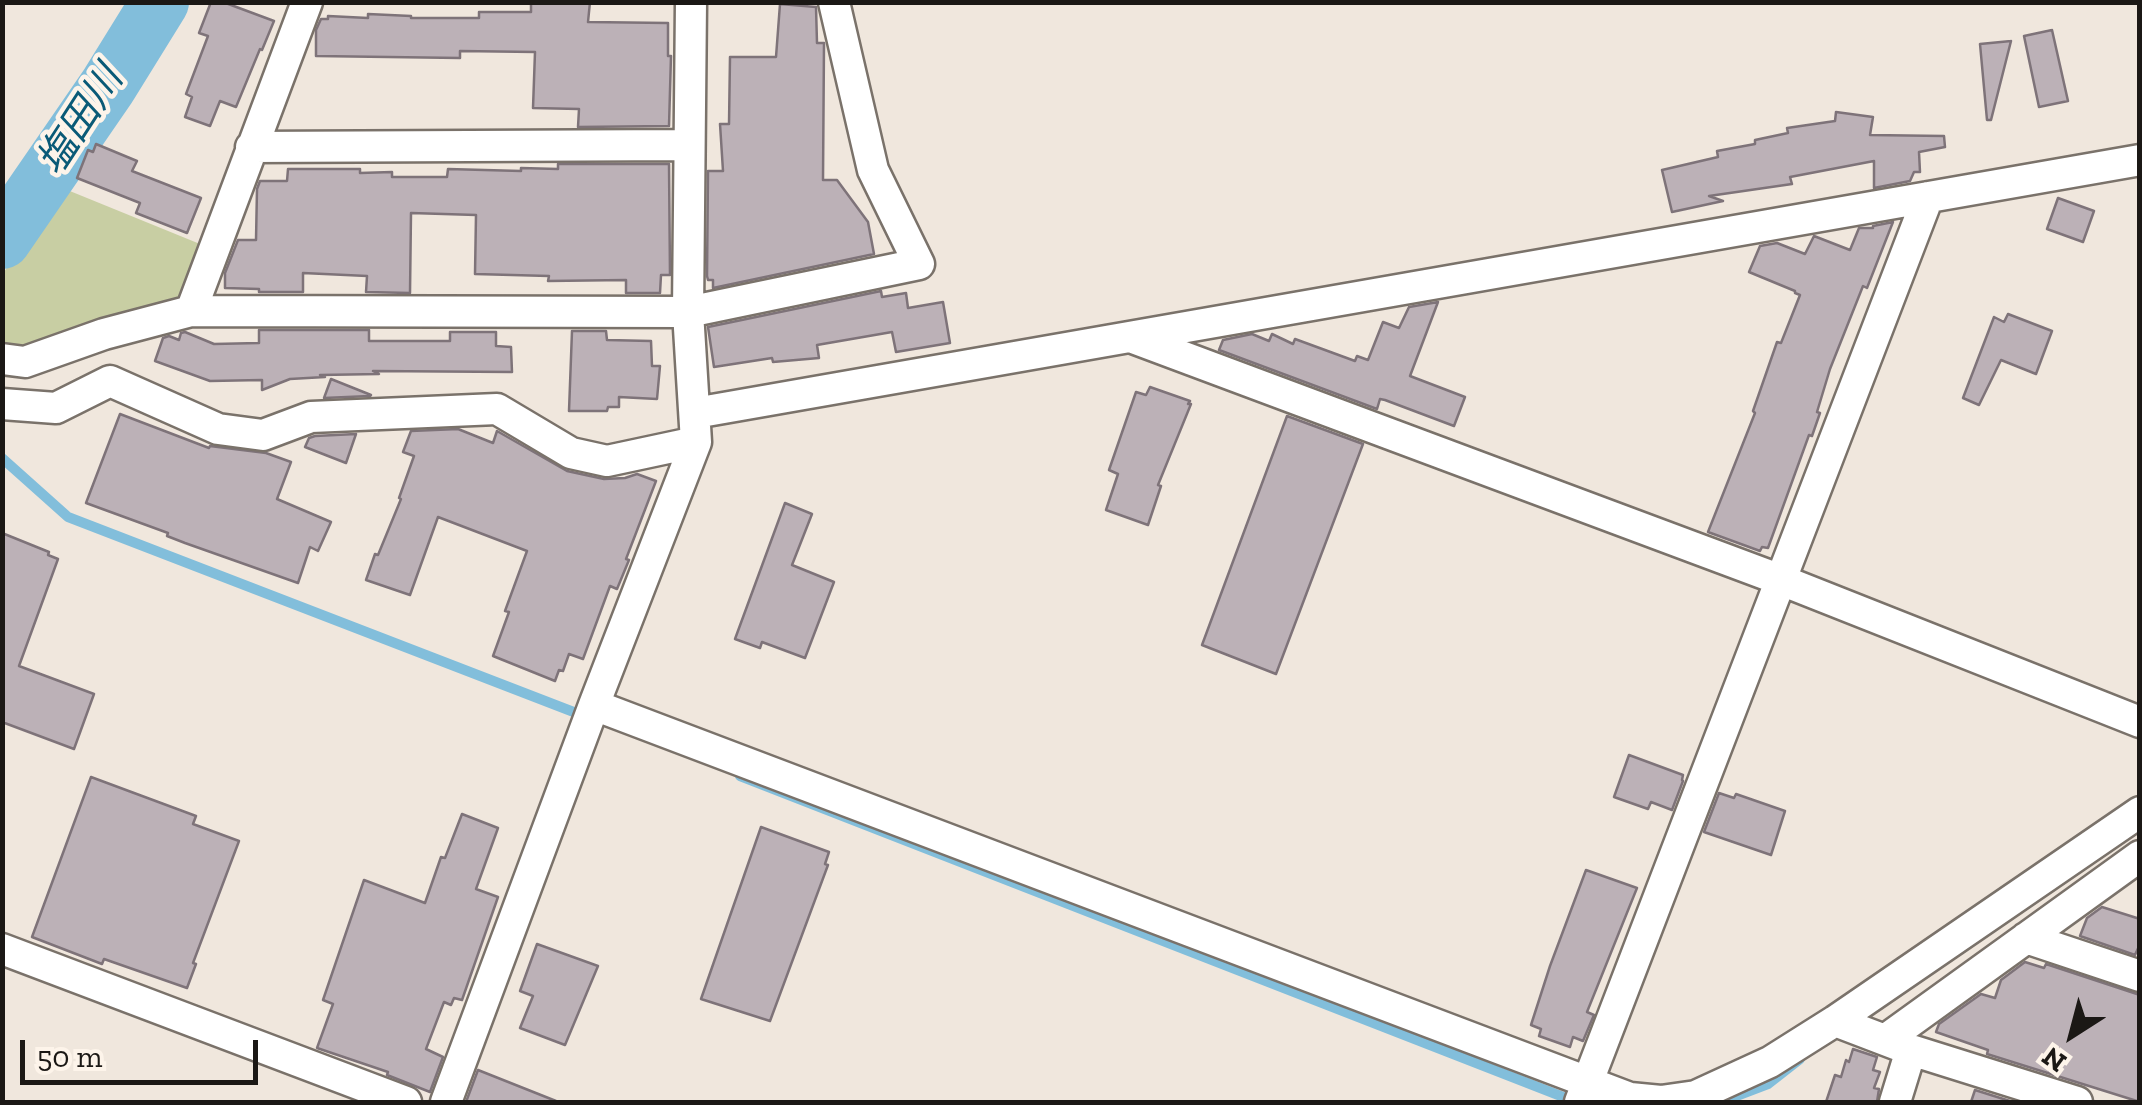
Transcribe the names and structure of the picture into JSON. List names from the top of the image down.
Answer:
{
  "water": ["塩田川"],
  "scale_bar": "50 m",
  "north": "bottom left"
}
